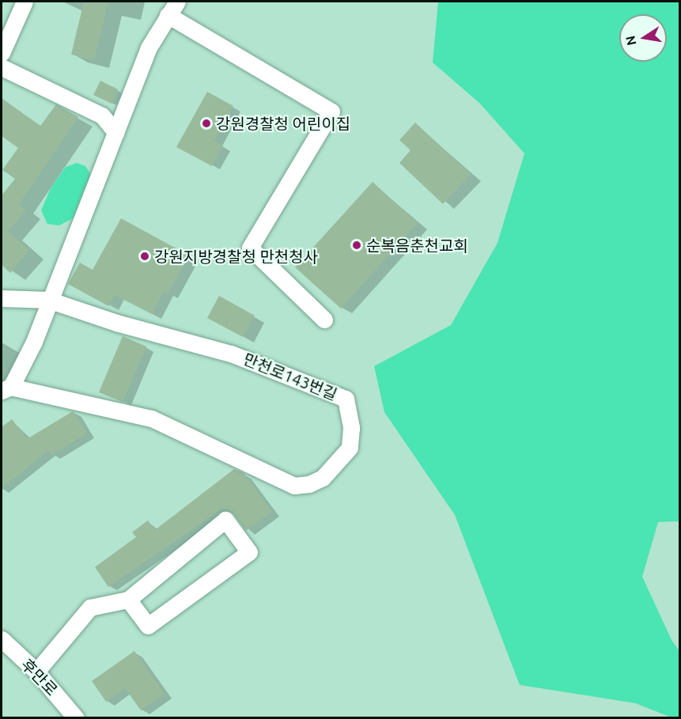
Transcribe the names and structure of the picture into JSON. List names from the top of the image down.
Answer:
{
  "streets": {
    "street": ["만천로143번길", "후만로"]
  },
  "places": ["강원경찰청 어린이집", "순복음춘천교회", "강원지방경찰청 만천청사"],
  "north": "left"
}
